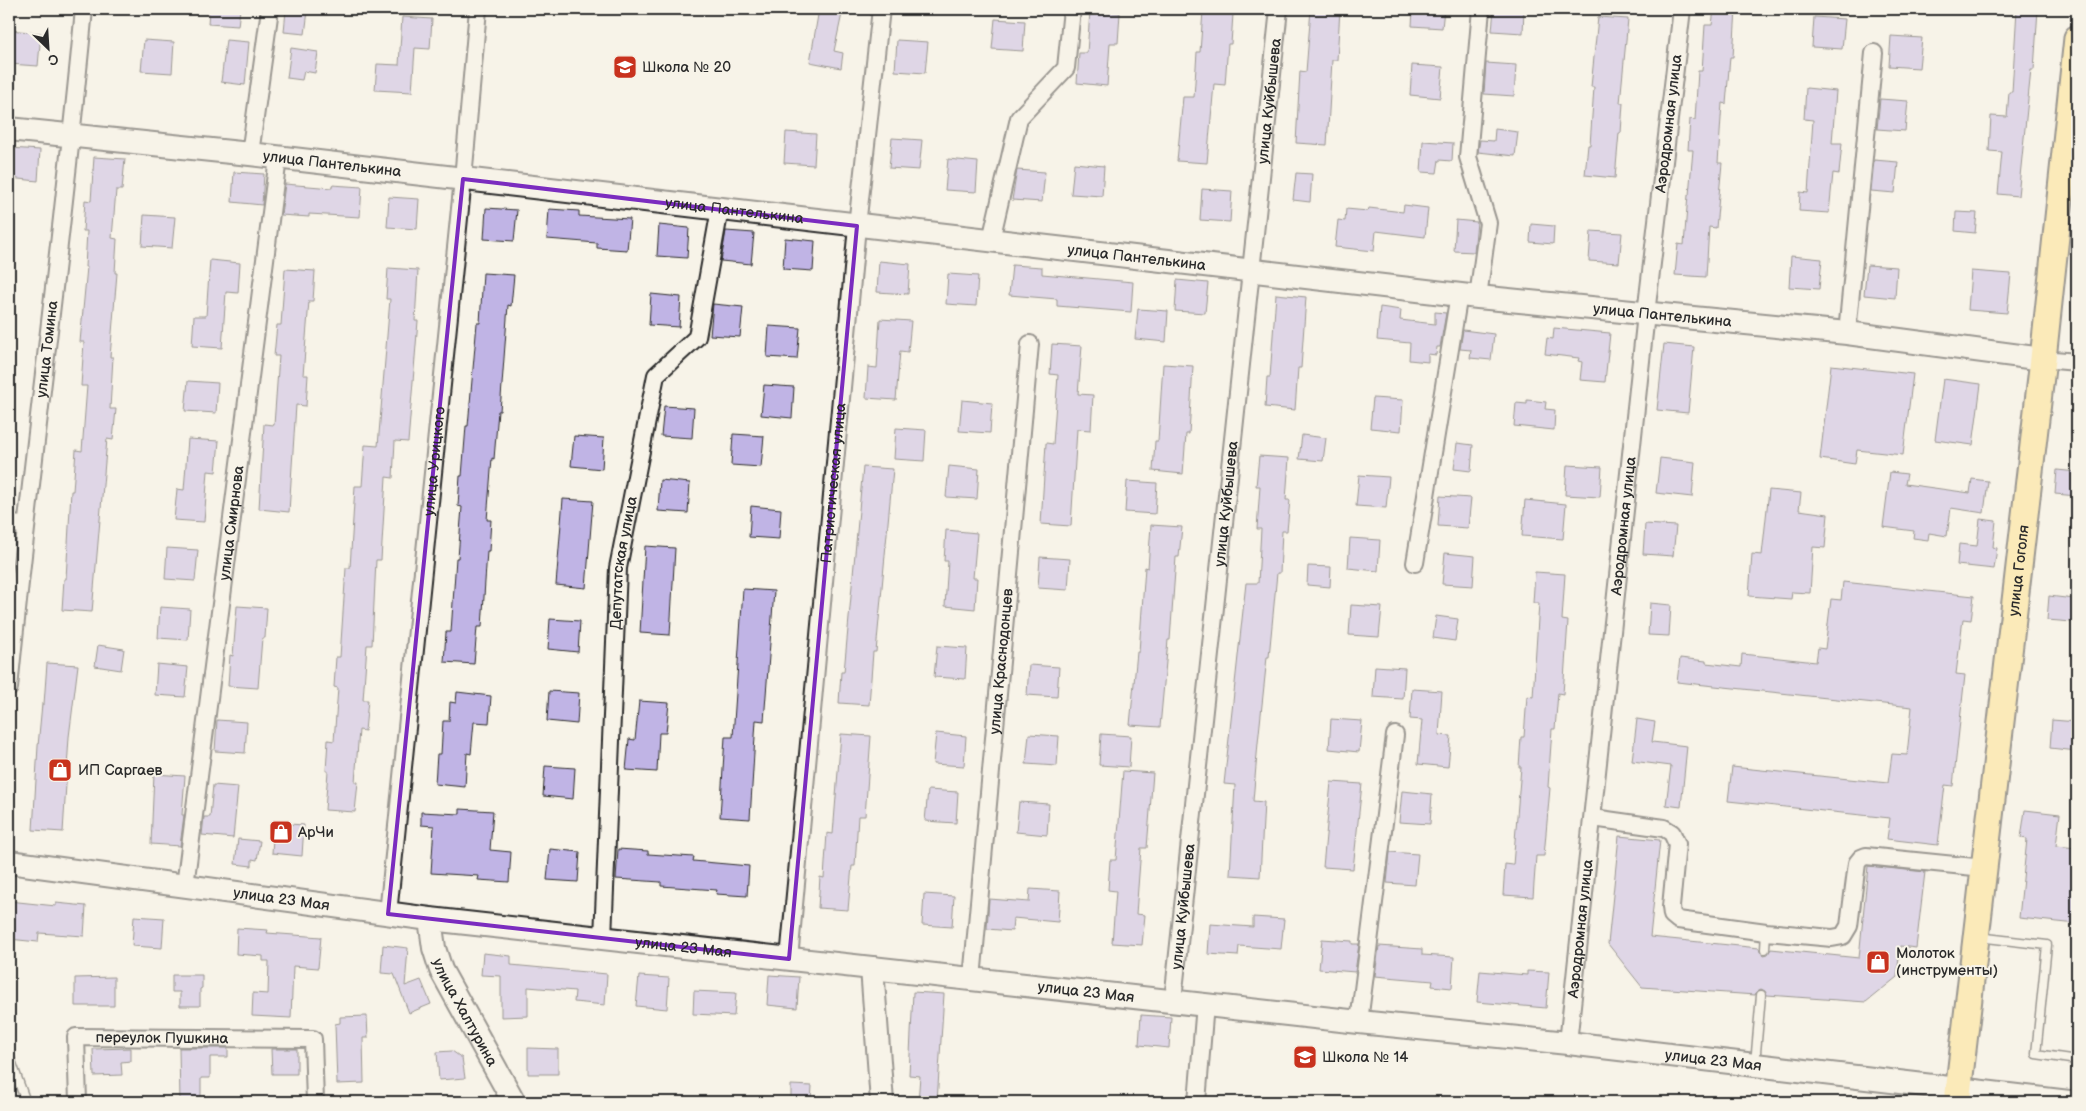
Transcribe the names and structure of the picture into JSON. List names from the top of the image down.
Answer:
{
  "streets": {
    "main road": [
      "улица Пантелькина",
      "улица Гоголя",
      "улица 23 Мая",
      "улица Халтурина"
    ],
    "street": [
      "улица Куйбышева",
      "Аэродромная улица",
      "улица Томина",
      "улица Урицкого",
      "Патриотическая улица",
      "улица Смирнова",
      "Депутатская улица",
      "улица Краснодонцев",
      "переулок Пушкина"
    ]
  },
  "crossings": [
    ["улица Куйбышева", "улица Пантелькина"],
    ["улица Куйбышева", "улица 23 Мая"],
    ["Аэродромная улица", "улица Пантелькина"],
    ["Аэродромная улица", "улица 23 Мая"],
    ["улица Пантелькина", "улица Томина"],
    ["улица Пантелькина", "улица Урицкого"],
    ["улица Пантелькина", "Патриотическая улица"],
    ["улица Пантелькина", "улица Смирнова"],
    ["улица Пантелькина", "Депутатская улица"],
    ["улица Пантелькина", "улица Гоголя"],
    ["улица Урицкого", "улица 23 Мая"],
    ["Патриотическая улица", "улица 23 Мая"],
    ["улица Смирнова", "улица 23 Мая"],
    ["Депутатская улица", "улица 23 Мая"],
    ["улица Гоголя", "улица 23 Мая"],
    ["улица Краснодонцев", "улица 23 Мая"],
    ["улица 23 Мая", "улица Халтурина"]
  ],
  "places": {
    "school or university": ["Школа № 20", "Школа № 14"],
    "shop": ["ИП Саргаев", "АрЧи", "Молоток (инструменты)"]
  },
  "north": "bottom right"
}
